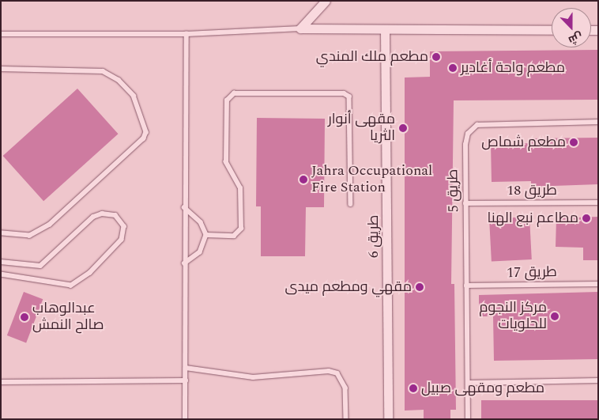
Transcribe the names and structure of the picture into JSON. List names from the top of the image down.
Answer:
{
  "streets": {
    "street": ["طريق 6"],
    "lane": ["طريق 5", "طريق 18", "طريق 17"]
  },
  "crossings": [
    ["طريق 5", "طريق 18"],
    ["طريق 5", "طريق 17"]
  ],
  "places": [
    "مطعم ملك المندي",
    "مطعم واحة أغادير",
    "مقهى أنوار الثريا",
    "مطعم شماص",
    "Jahra Occupational Fire Station",
    "مطاعم نبع الهنا",
    "مقهي ومطعم ميدى",
    "مركز النجوم للحلويات",
    "عبدالوهاب صالح النمش",
    "مطعم ومقهى صبيل"
  ],
  "north": "bottom"
}
